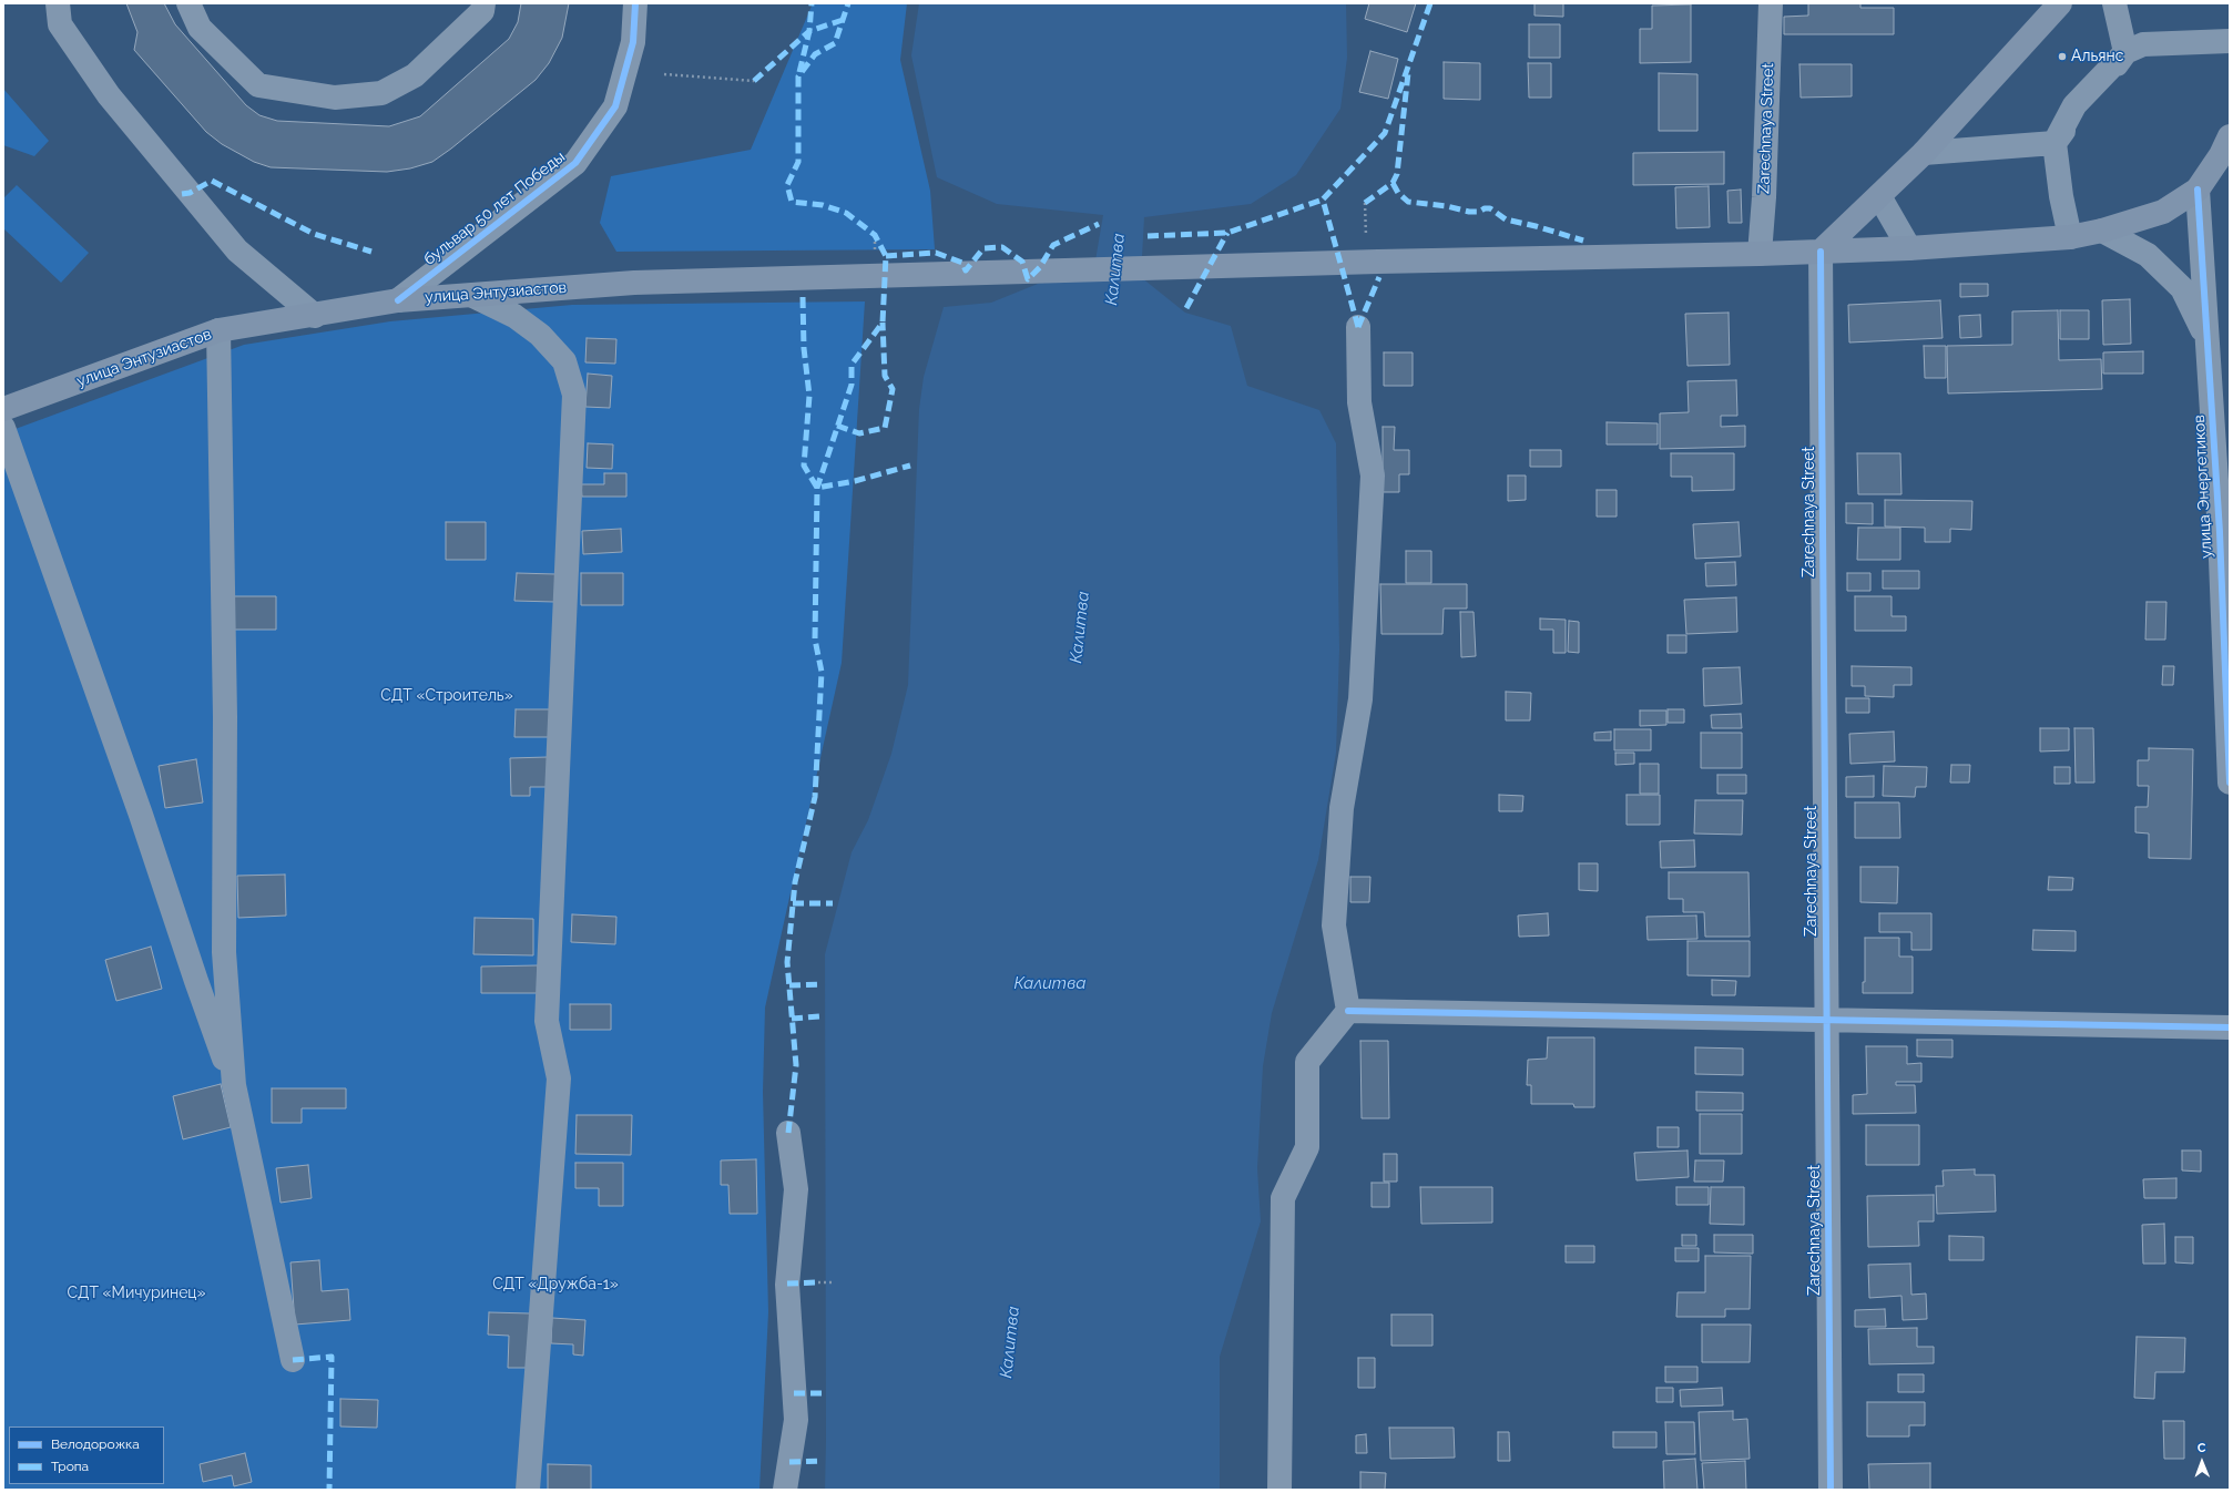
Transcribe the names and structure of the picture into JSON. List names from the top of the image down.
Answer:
{
  "streets": {
    "main road": ["улица Энтузиастов"],
    "street": ["Zarechnaya Street", "бульвар 50 лет Победы", "улица Энергетиков"]
  },
  "crossings": [
    ["Zarechnaya Street", "улица Энтузиастов"],
    ["бульвар 50 лет Победы", "улица Энтузиастов"],
    ["улица Энтузиастов", "улица Энергетиков"]
  ],
  "water": ["Калитва"],
  "parks": ["СДТ «Строитель»", "СДТ «Дружба-1»", "СДТ «Мичуринец»"],
  "places": ["Альянс"],
  "legend": ["Велодорожка", "Тропа"],
  "north": "top"
}
